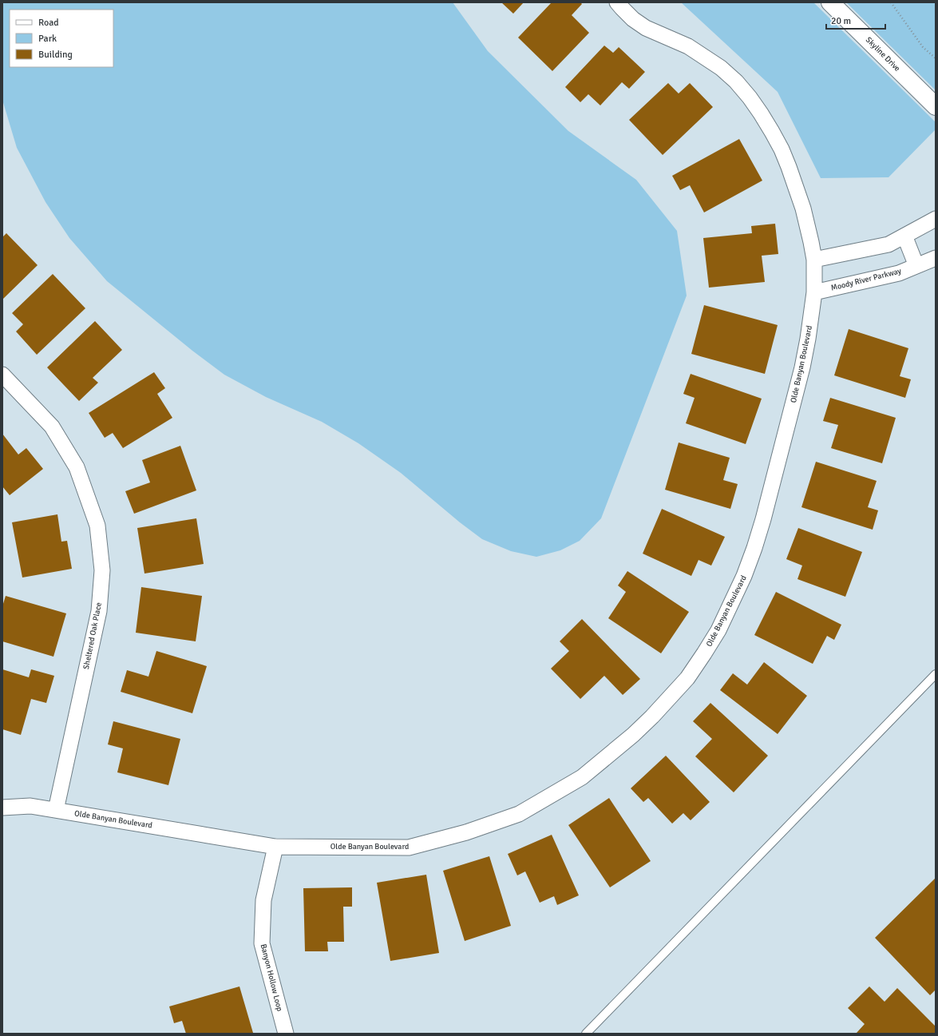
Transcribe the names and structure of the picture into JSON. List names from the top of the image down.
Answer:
{
  "streets": {
    "street": [
      "Skyline Drive",
      "Moody River Parkway",
      "Olde Banyan Boulevard",
      "Sheltered Oak Place",
      "Banyon Hollow Loop"
    ]
  },
  "crossings": [
    ["Moody River Parkway", "Olde Banyan Boulevard"],
    ["Olde Banyan Boulevard", "Sheltered Oak Place"],
    ["Olde Banyan Boulevard", "Banyon Hollow Loop"]
  ],
  "legend": ["Road", "Park", "Building"],
  "scale_bar": "20 m"
}
